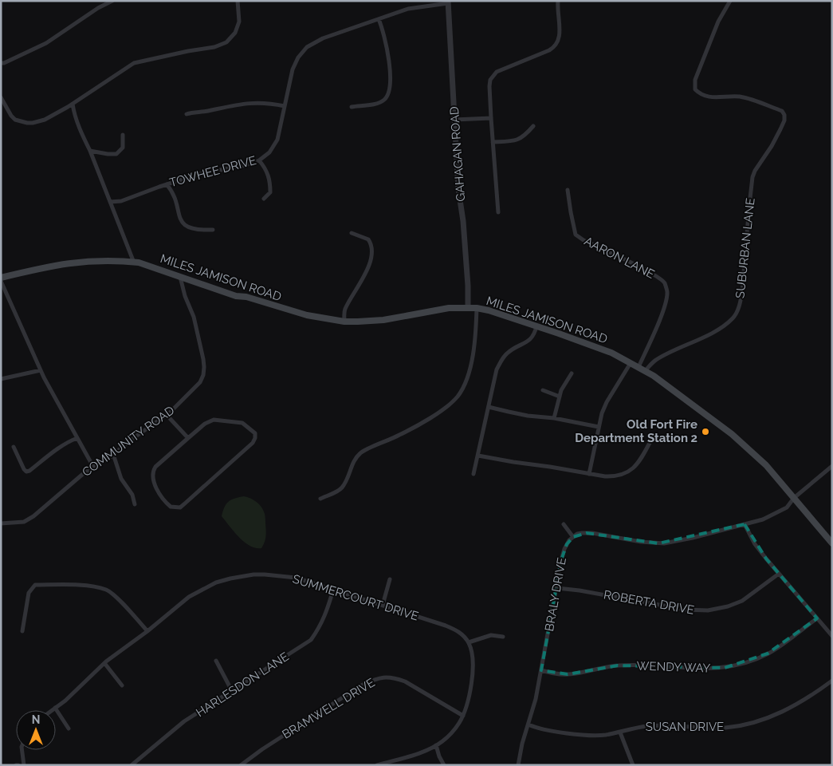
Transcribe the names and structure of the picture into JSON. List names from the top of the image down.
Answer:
{
  "streets": {
    "main road": ["MILES JAMISON ROAD"],
    "street": [
      "GAHAGAN ROAD",
      "TOWHEE DRIVE",
      "SUBURBAN LANE",
      "AARON LANE",
      "COMMUNITY ROAD",
      "BRALY DRIVE",
      "SUMMERCOURT DRIVE",
      "ROBERTA DRIVE",
      "WENDY WAY",
      "HARLESDON LANE",
      "BRAMWELL DRIVE",
      "SUSAN DRIVE"
    ]
  },
  "crossings": [
    ["GAHAGAN ROAD", "TOWHEE DRIVE"],
    ["GAHAGAN ROAD", "MILES JAMISON ROAD"],
    ["SUBURBAN LANE", "MILES JAMISON ROAD"],
    ["AARON LANE", "MILES JAMISON ROAD"],
    ["MILES JAMISON ROAD", "COMMUNITY ROAD"],
    ["BRALY DRIVE", "ROBERTA DRIVE"],
    ["BRALY DRIVE", "WENDY WAY"],
    ["BRALY DRIVE", "SUSAN DRIVE"],
    ["SUMMERCOURT DRIVE", "HARLESDON LANE"]
  ],
  "places": ["Old Fort Fire Department Station 2"],
  "north": "top"
}
